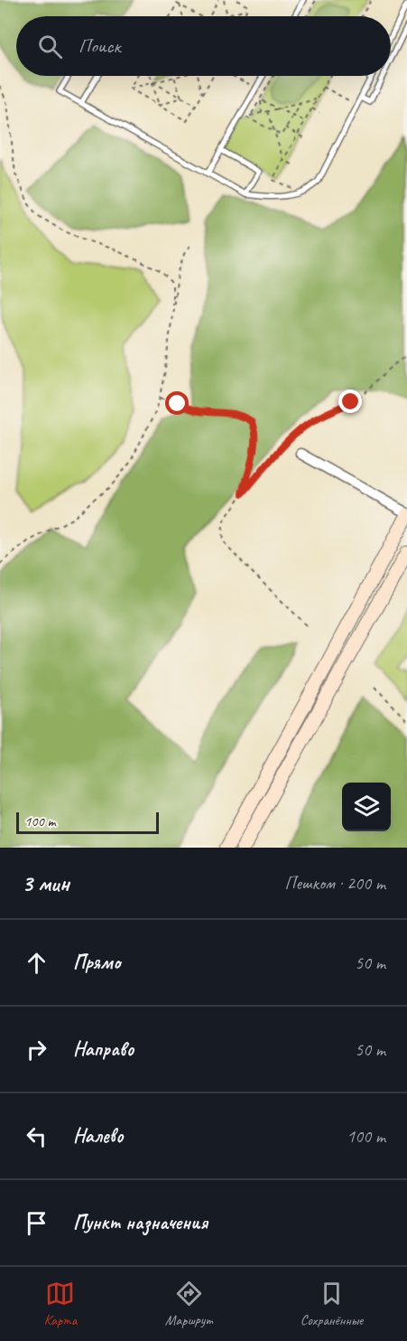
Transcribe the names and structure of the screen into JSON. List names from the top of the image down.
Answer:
{
  "scale_bar": "100 m",
  "page": {
    "search": "Поиск",
    "scale": "100 m",
    "heading": ["3 мин", "Пешком · 200 m"],
    "list": [
      ["Прямо", "50 m"],
      ["Направо", "50 m"],
      ["Налево", "100 m"],
      "Пункт назначения"
    ],
    "nav": ["Карта", "Маршрут", "Сохранённые"]
  }
}
